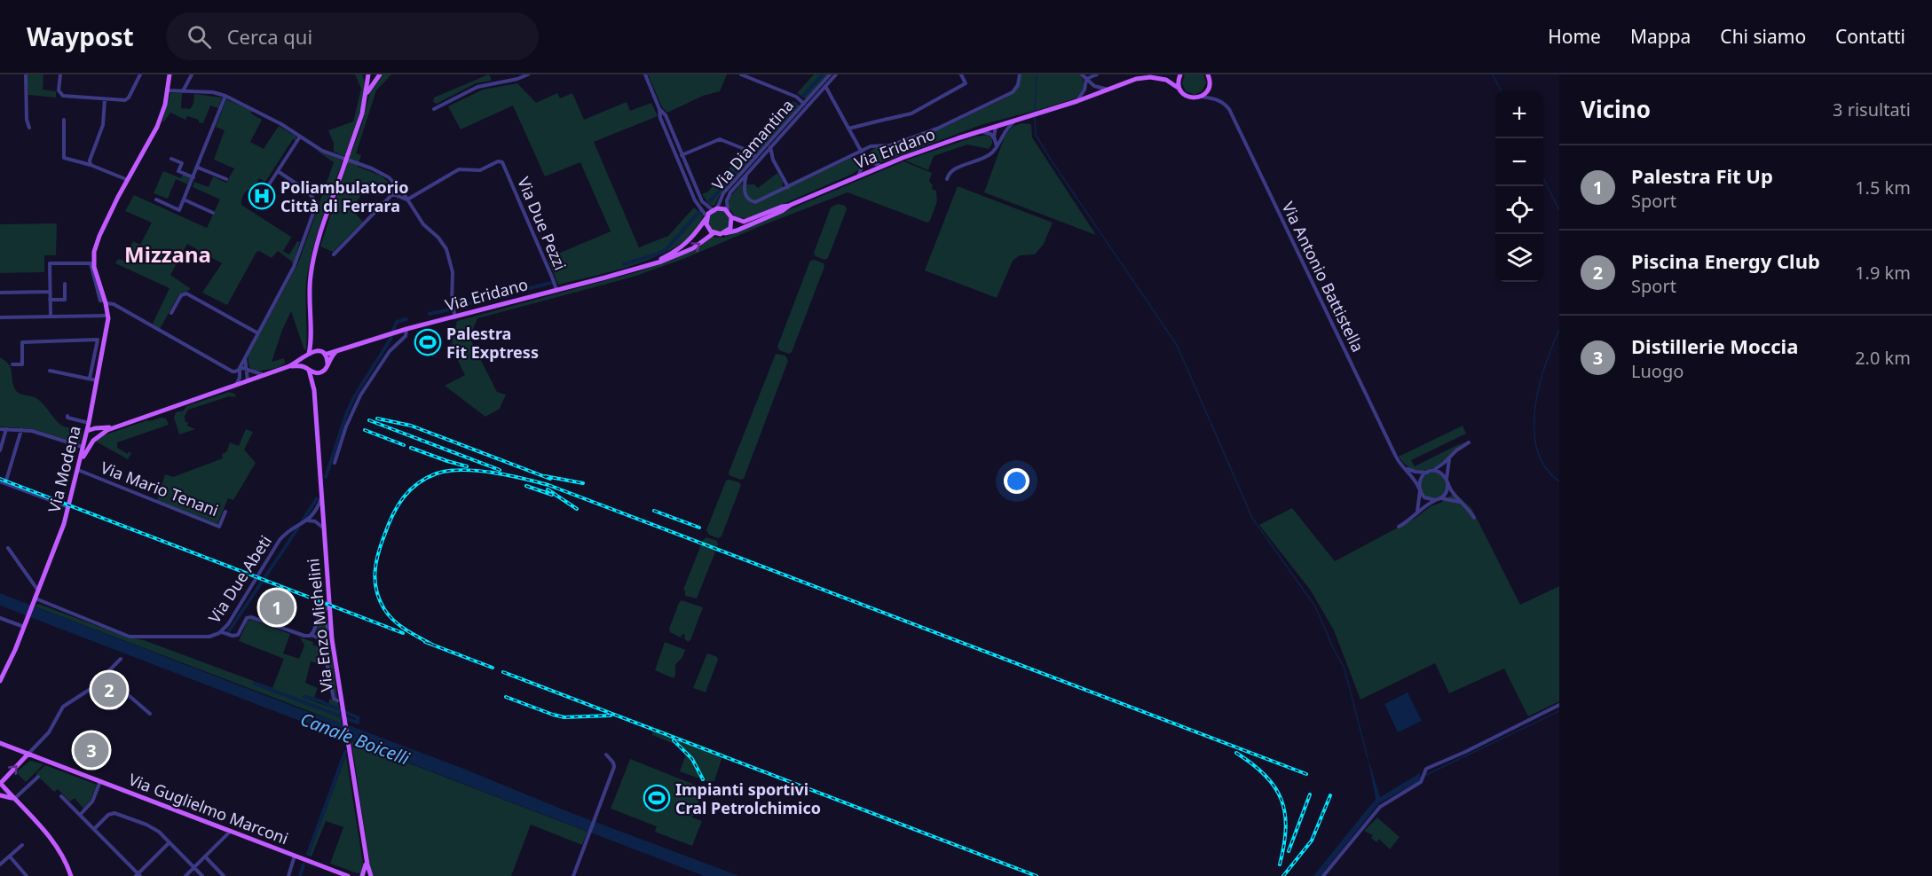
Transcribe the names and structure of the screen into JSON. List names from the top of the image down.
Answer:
{
  "streets": {
    "main road": [
      "Via Eridano",
      "Via Modena",
      "Via Enzo Michelini",
      "Via Guglielmo Marconi"
    ],
    "street": [
      "Via Diamantina",
      "Via Due Pezzi",
      "Via Antonio Battistella",
      "Via Mario Tenani",
      "Via Due Abeti"
    ]
  },
  "crossings": [
    ["Via Diamantina", "Via Eridano"],
    ["Via Eridano", "Via Due Pezzi"],
    ["Via Eridano", "Via Modena"],
    ["Via Eridano", "Via Mario Tenani"],
    ["Via Eridano", "Via Enzo Michelini"],
    ["Via Modena", "Via Mario Tenani"],
    ["Via Modena", "Via Due Abeti"],
    ["Via Due Abeti", "Via Enzo Michelini"]
  ],
  "districts": ["Mizzana"],
  "water": ["Canale Boicelli"],
  "places": {
    "hospital": ["Poliambulatorio Città di Ferrara"],
    "sports": ["Palestra Fit Exptress", "Impianti sportivi Cral Petrolchimico"]
  },
  "page": {
    "header": "Waypost",
    "search": "Cerca qui",
    "nav": [
      "Home",
      "Mappa",
      "Chi siamo",
      "Contatti"
    ],
    "heading": ["Vicino", "3 risultati"],
    "map_buttons": ["+", "−"],
    "list": [
      {
        "mark": "1",
        "name": "Palestra Fit Up",
        "note": "Sport",
        "value": "1.5 km"
      },
      {
        "mark": "2",
        "name": "Piscina Energy Club",
        "note": "Sport",
        "value": "1.9 km"
      },
      {
        "mark": "3",
        "name": "Distillerie Moccia",
        "note": "Luogo",
        "value": "2.0 km"
      }
    ],
    "pins": ["1", "2", "3"]
  }
}
